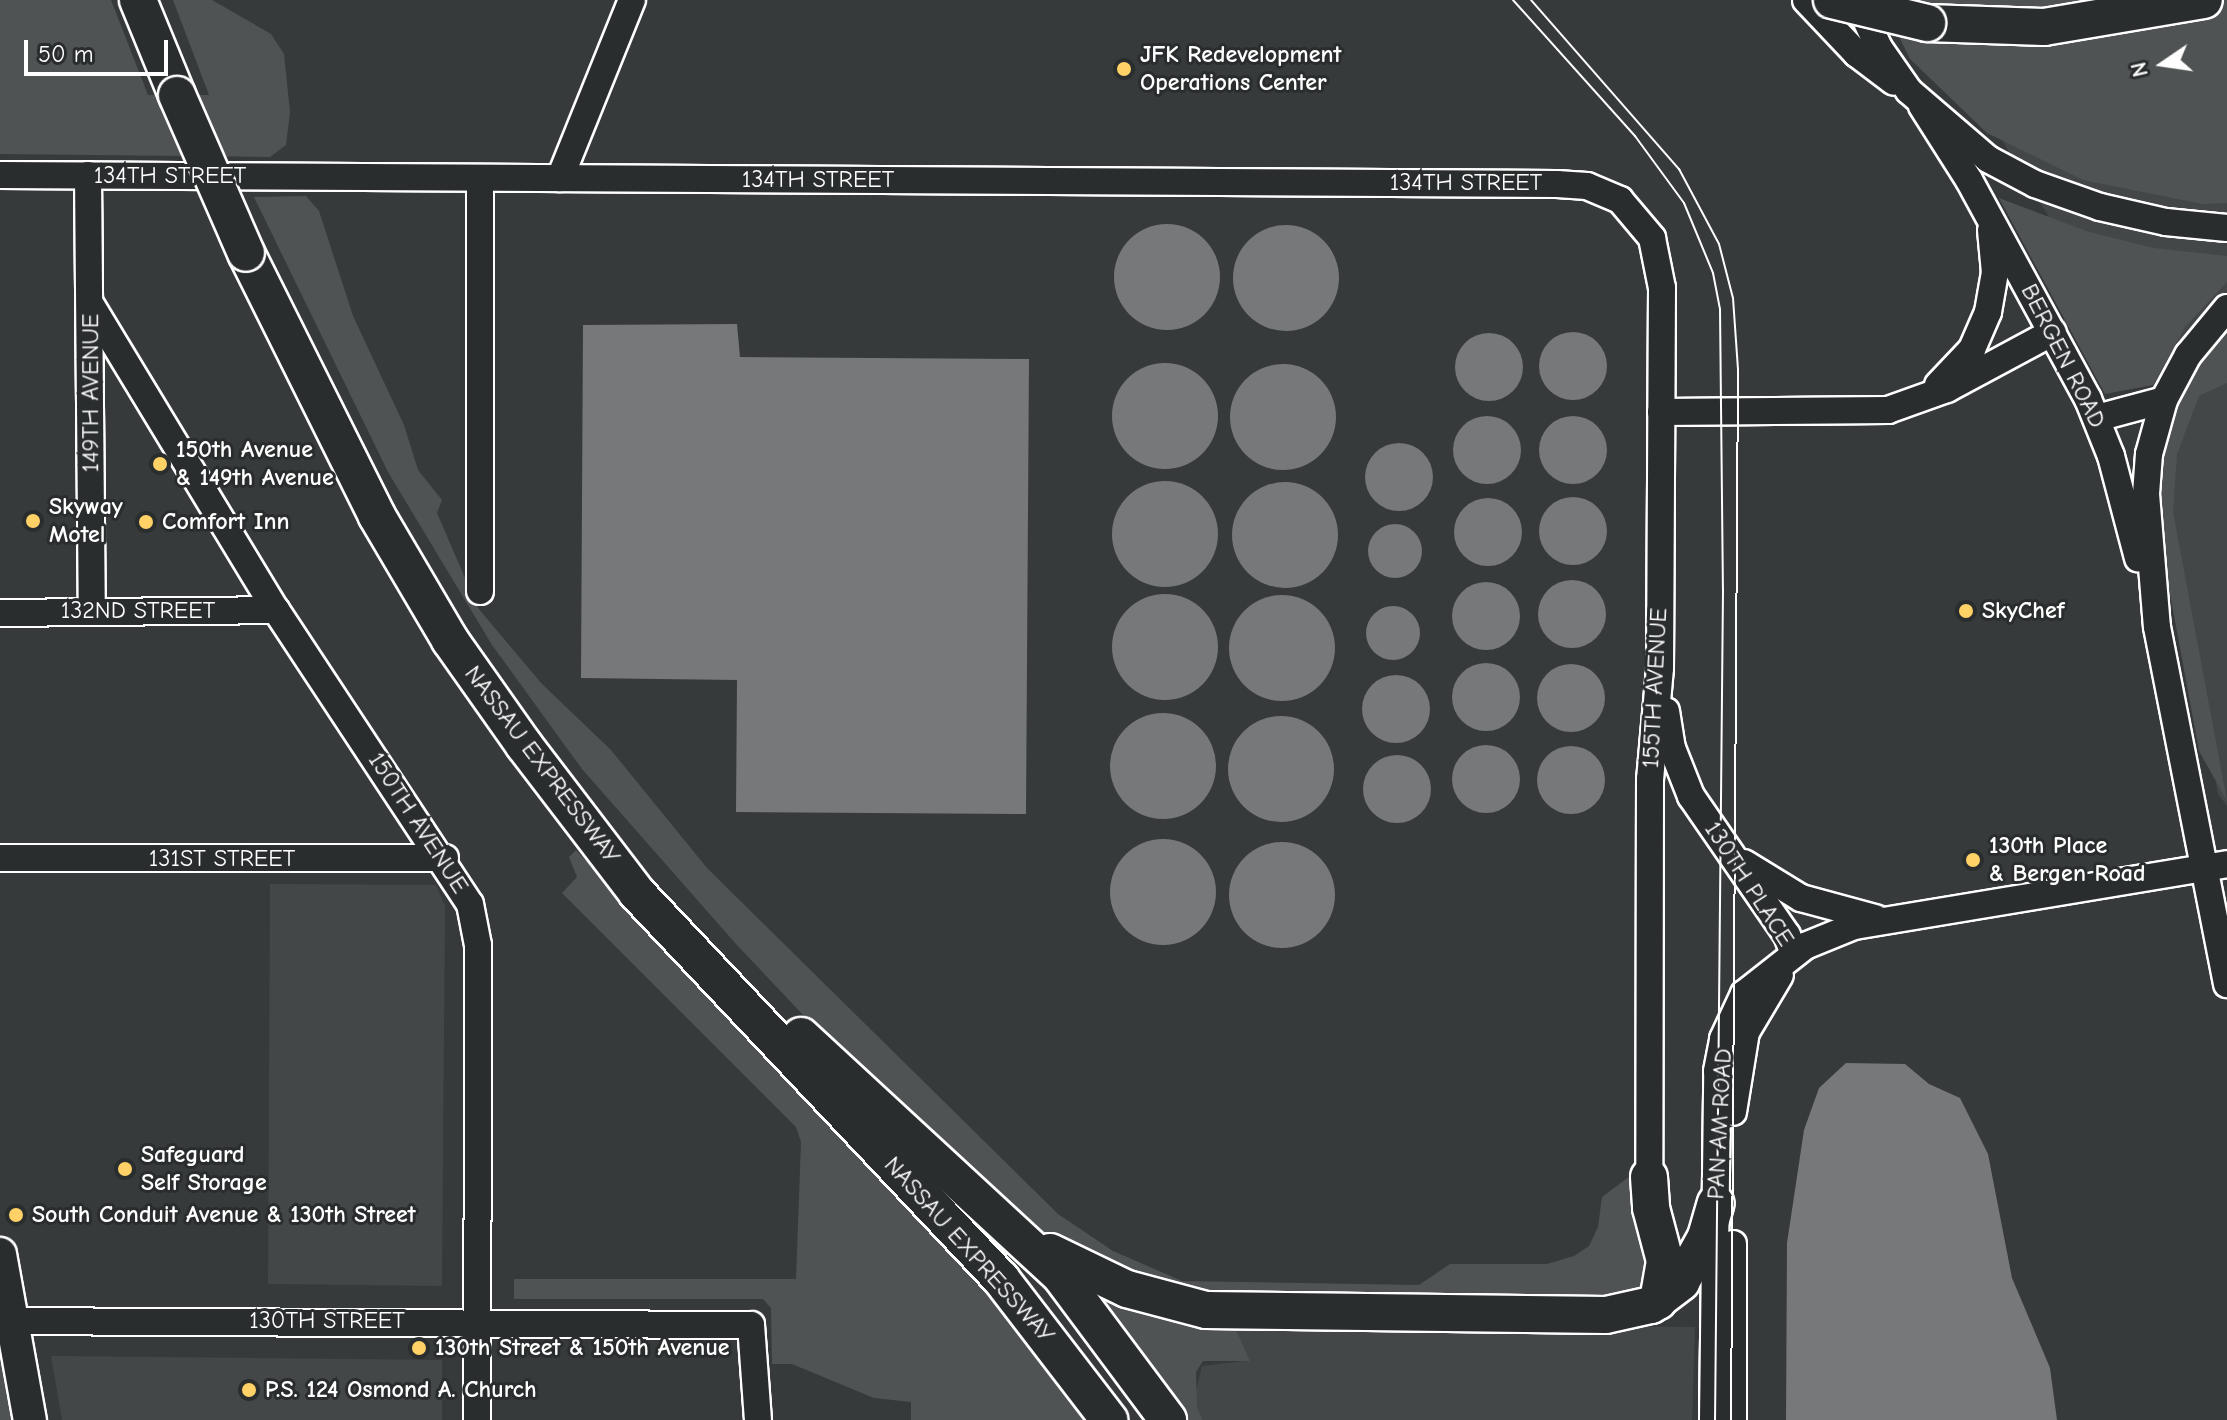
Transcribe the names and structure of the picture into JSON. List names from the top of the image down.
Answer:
{
  "streets": {
    "highway": ["NASSAU EXPRESSWAY"],
    "street": [
      "134TH STREET",
      "BERGEN ROAD",
      "149TH AVENUE",
      "132ND STREET",
      "155TH AVENUE",
      "150TH AVENUE",
      "131ST STREET",
      "130TH PLACE",
      "PAN AM ROAD",
      "130TH STREET"
    ]
  },
  "crossings": [
    ["134TH STREET", "149TH AVENUE"],
    ["134TH STREET", "155TH AVENUE"],
    ["BERGEN ROAD", "130TH PLACE"],
    ["149TH AVENUE", "132ND STREET"],
    ["149TH AVENUE", "150TH AVENUE"],
    ["132ND STREET", "150TH AVENUE"],
    ["155TH AVENUE", "130TH PLACE"],
    ["150TH AVENUE", "131ST STREET"],
    ["150TH AVENUE", "130TH STREET"],
    ["130TH PLACE", "PAN AM ROAD"]
  ],
  "places": [
    "JFK Redevelopment Operations Center",
    "150th Avenue & 149th Avenue",
    "Skyway Motel",
    "Comfort Inn",
    "SkyChef",
    "130th Place & Bergen Road",
    "Safeguard Self Storage",
    "South Conduit Avenue & 130th Street",
    "130th Street & 150th Avenue",
    "P.S. 124 Osmond A. Church"
  ],
  "scale_bar": "50 m",
  "north": "left"
}
